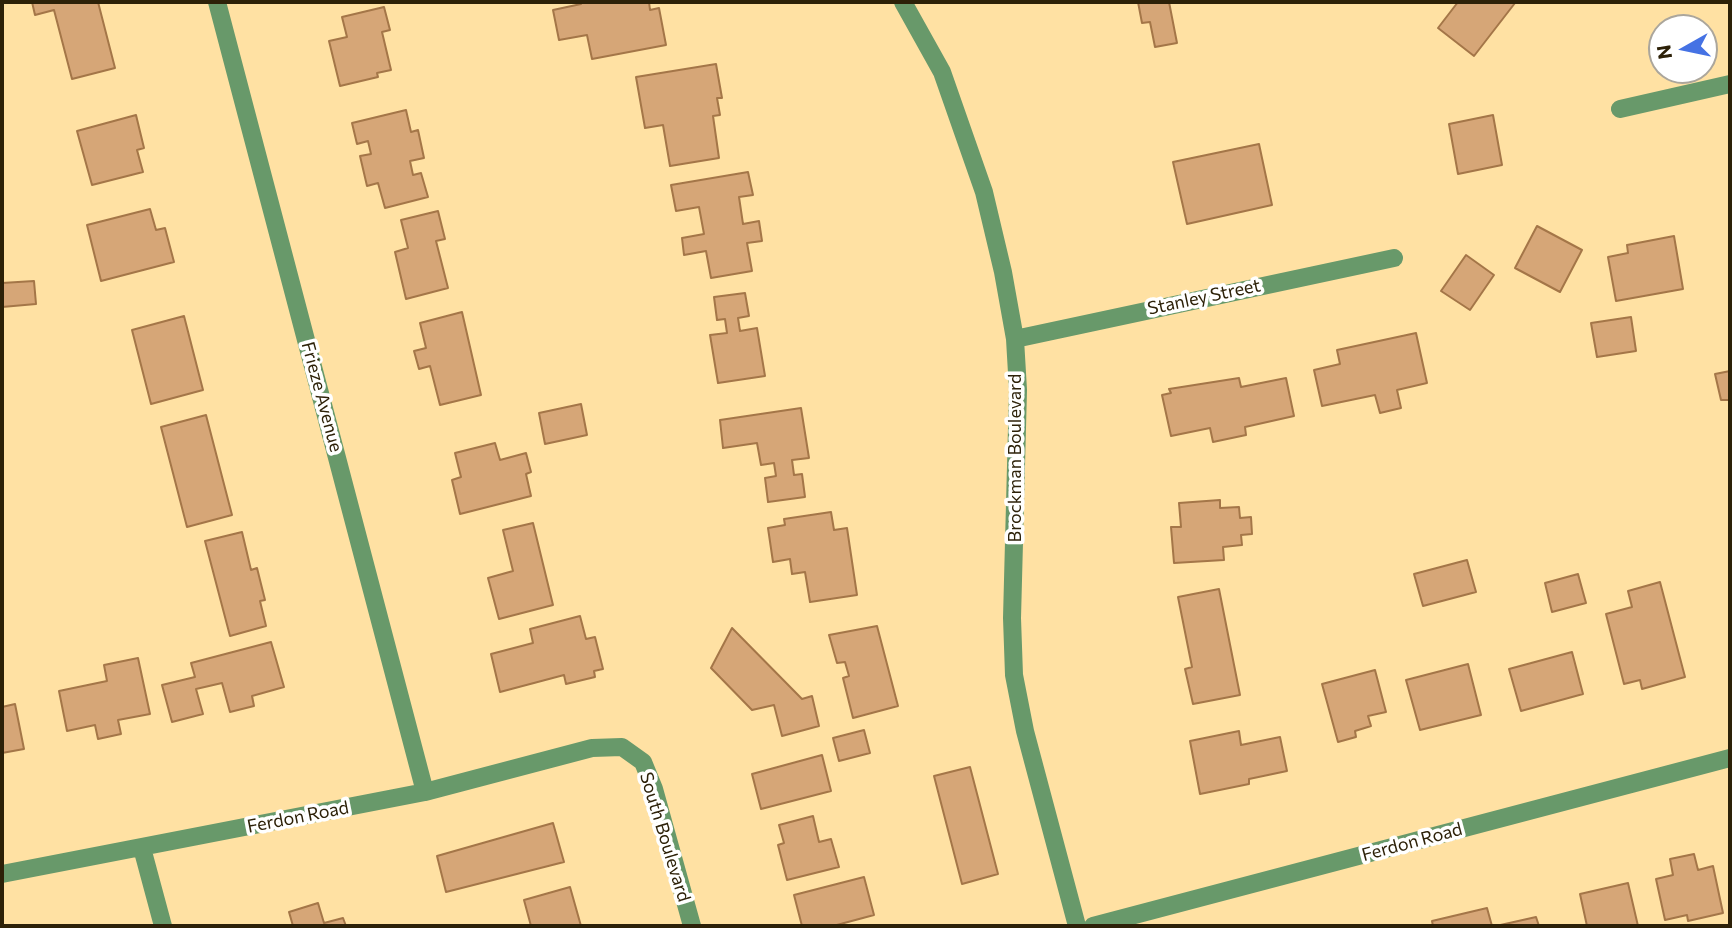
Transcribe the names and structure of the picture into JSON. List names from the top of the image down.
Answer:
{
  "streets": {
    "street": [
      "Stanley Street",
      "Frieze Avenue",
      "Brockman Boulevard",
      "Ferdon Road",
      "South Boulevard"
    ]
  },
  "crossings": [
    ["Stanley Street", "Brockman Boulevard"],
    ["Frieze Avenue", "Ferdon Road"],
    ["Ferdon Road", "South Boulevard"]
  ],
  "north": "left"
}
